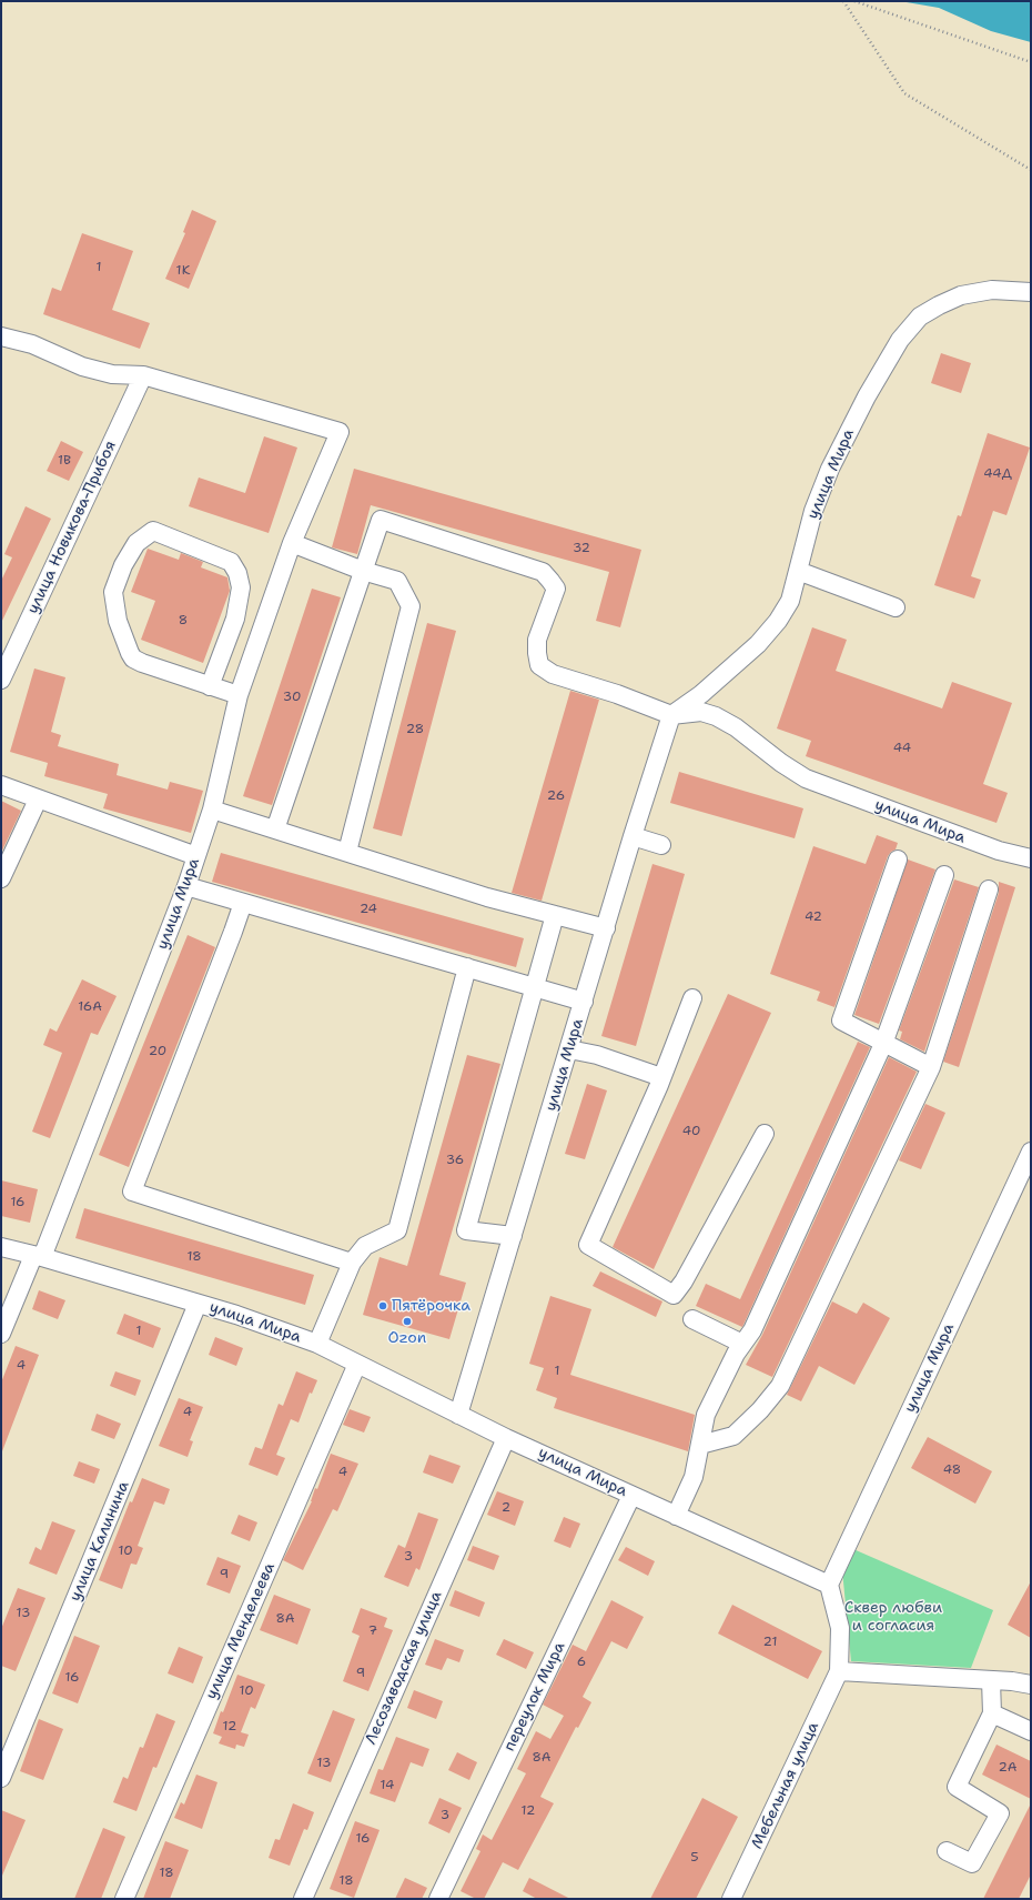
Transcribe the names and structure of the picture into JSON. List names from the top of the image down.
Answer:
{
  "streets": {
    "street": [
      "улица Мира",
      "улица Новикова-Прибоя",
      "улица Калинина",
      "улица Менделеева",
      "Лесозаводская улица",
      "переулок Мира",
      "Мебельная улица"
    ]
  },
  "crossings": [
    ["улица Мира", "улица Новикова-Прибоя"],
    ["улица Мира", "улица Калинина"],
    ["улица Мира", "улица Менделеева"],
    ["улица Мира", "Лесозаводская улица"],
    ["улица Мира", "переулок Мира"]
  ],
  "parks": ["Сквер любви и согласия"],
  "places": ["Пятёрочка", "Ozon"],
  "house_numbers": [
    "1",
    "1К",
    "1В",
    "44Д",
    "32",
    "8",
    "30",
    "28",
    "44",
    "26",
    "24",
    "42",
    "16А",
    "20",
    "40",
    "36",
    "16",
    "18",
    "1",
    "4",
    "1",
    "4",
    "48",
    "4",
    "2",
    "10",
    "3",
    "9",
    "13",
    "8А",
    "7",
    "21",
    "6",
    "9",
    "16",
    "10",
    "12",
    "8А",
    "13",
    "2А",
    "14",
    "12",
    "3",
    "16",
    "5",
    "18",
    "18"
  ]
}
